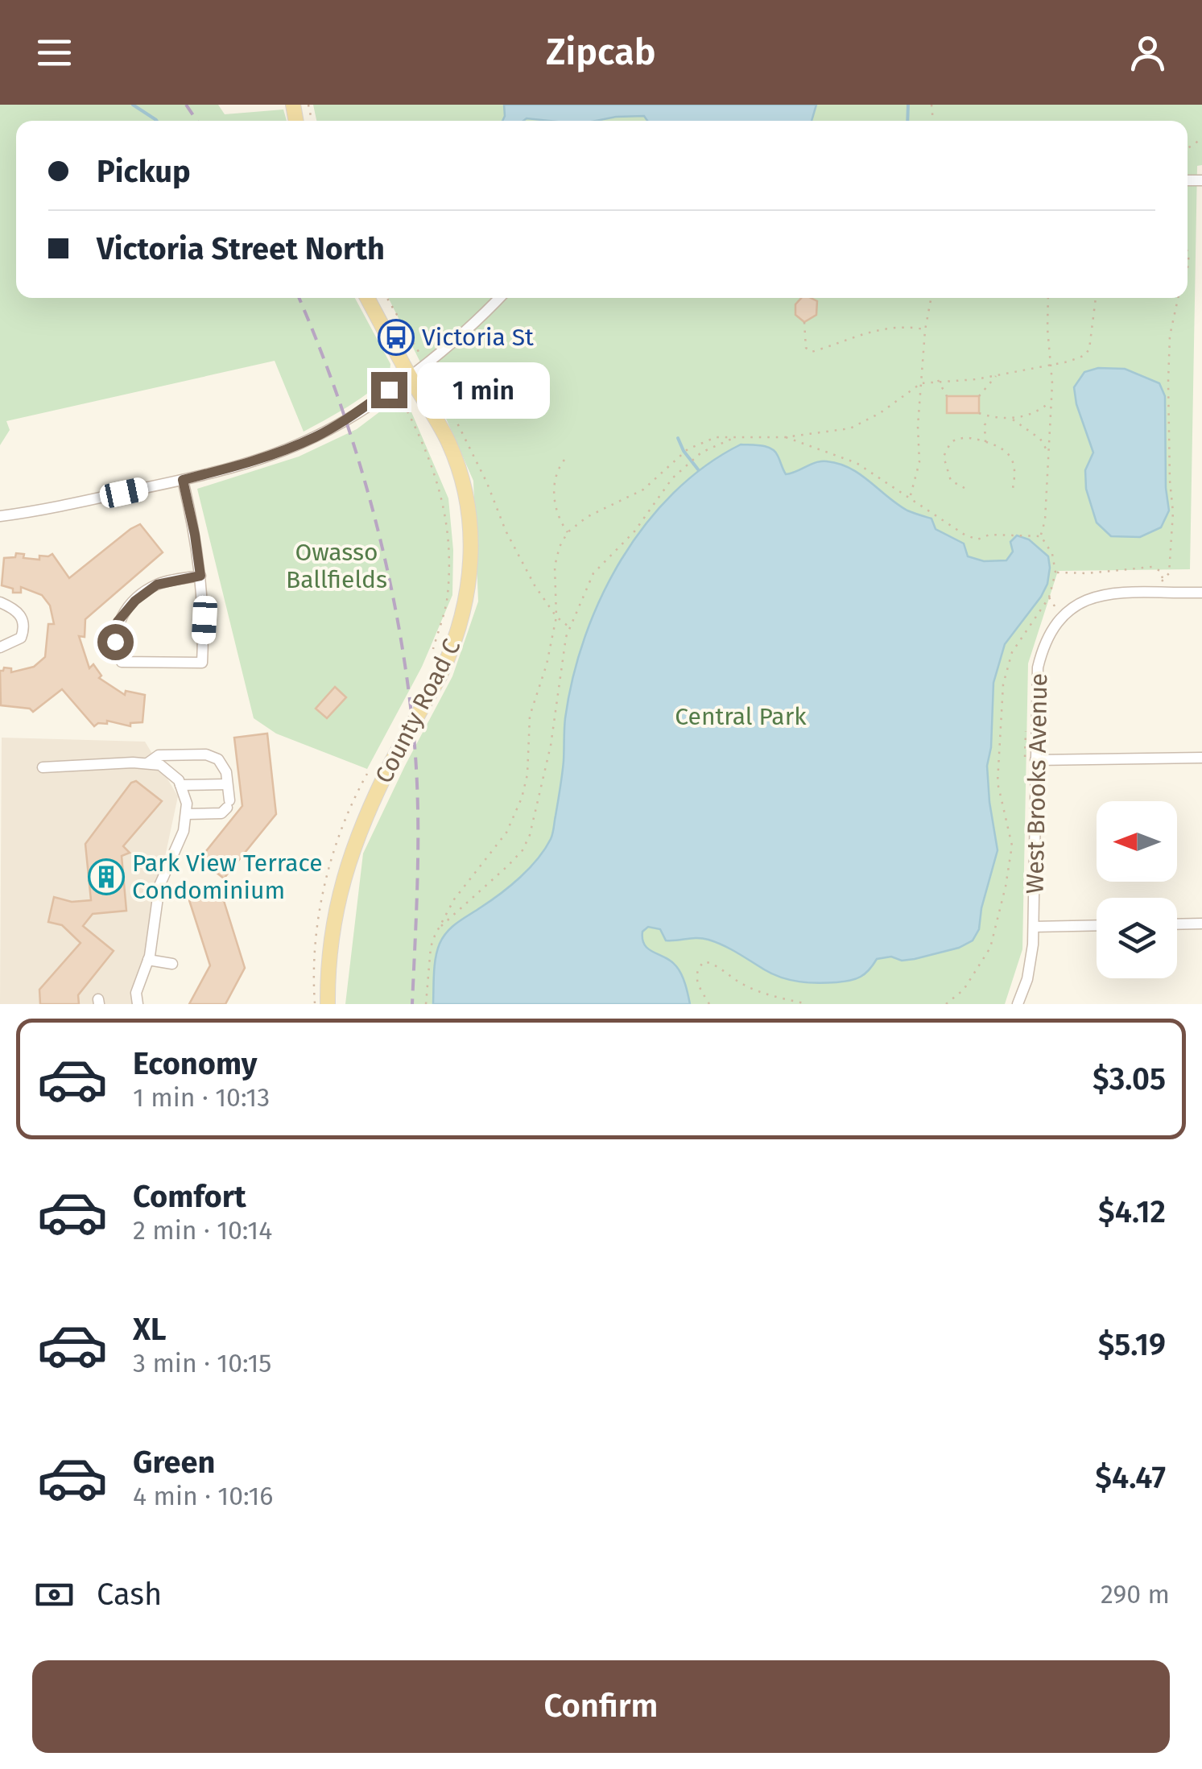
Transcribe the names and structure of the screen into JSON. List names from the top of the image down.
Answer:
{
  "streets": {
    "main road": ["County Road C"],
    "street": ["West Brooks Avenue"]
  },
  "parks": ["Owasso Ballfields", "Central Park"],
  "places": {
    "bus stop": ["Victoria St"],
    "building": ["Park View Terrace Condominium"]
  },
  "north": "left",
  "page": {
    "header": "Zipcab",
    "banner": ["Pickup", "Victoria Street North"],
    "bubble": "1 min",
    "list": [
      {
        "name": "Economy",
        "note": "1 min · 10:13",
        "value": "$3.05"
      },
      {
        "name": "Comfort",
        "note": "2 min · 10:14",
        "value": "$4.12"
      },
      {
        "name": "XL",
        "note": "3 min · 10:15",
        "value": "$5.19"
      },
      {
        "name": "Green",
        "note": "4 min · 10:16",
        "value": "$4.47"
      }
    ],
    "pay": ["Cash", "290 m"],
    "buttons": "Confirm"
  }
}
